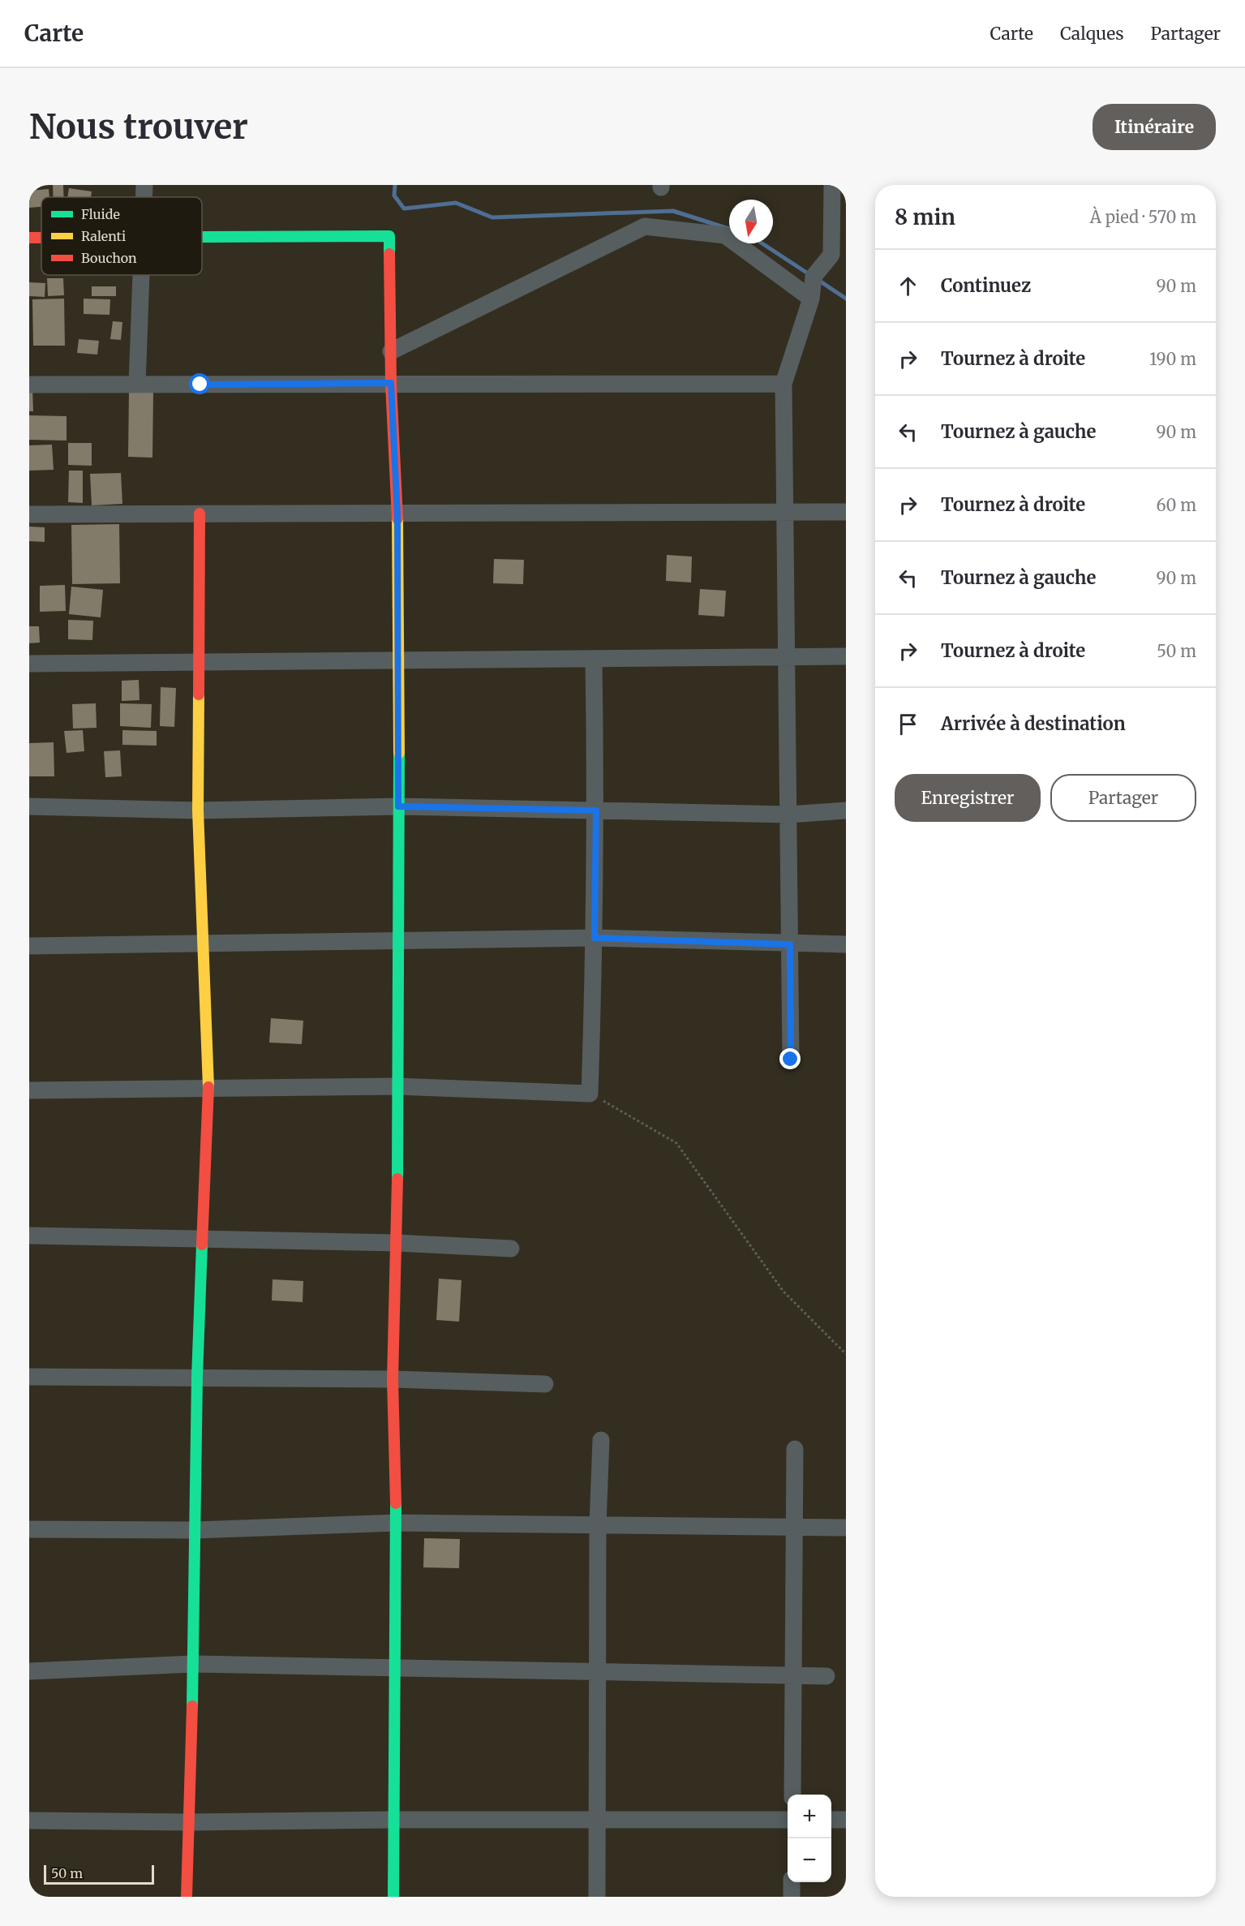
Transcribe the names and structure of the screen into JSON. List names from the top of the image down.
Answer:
{
  "legend": ["Fluide", "Ralenti", "Bouchon"],
  "scale_bar": "50 m",
  "north": "bottom",
  "page": {
    "header": "Carte",
    "nav": ["Carte", "Calques", "Partager"],
    "buttons": [
      "Itinéraire",
      ["Enregistrer", "Partager"]
    ],
    "title": "Nous trouver",
    "heading": ["8 min", "À pied · 570 m"],
    "list": [
      ["Continuez", "90 m"],
      ["Tournez à droite", "190 m"],
      ["Tournez à gauche", "90 m"],
      ["Tournez à droite", "60 m"],
      ["Tournez à gauche", "90 m"],
      ["Tournez à droite", "50 m"],
      "Arrivée à destination"
    ],
    "map_buttons": ["+", "−"],
    "scale": "50 m"
  }
}
